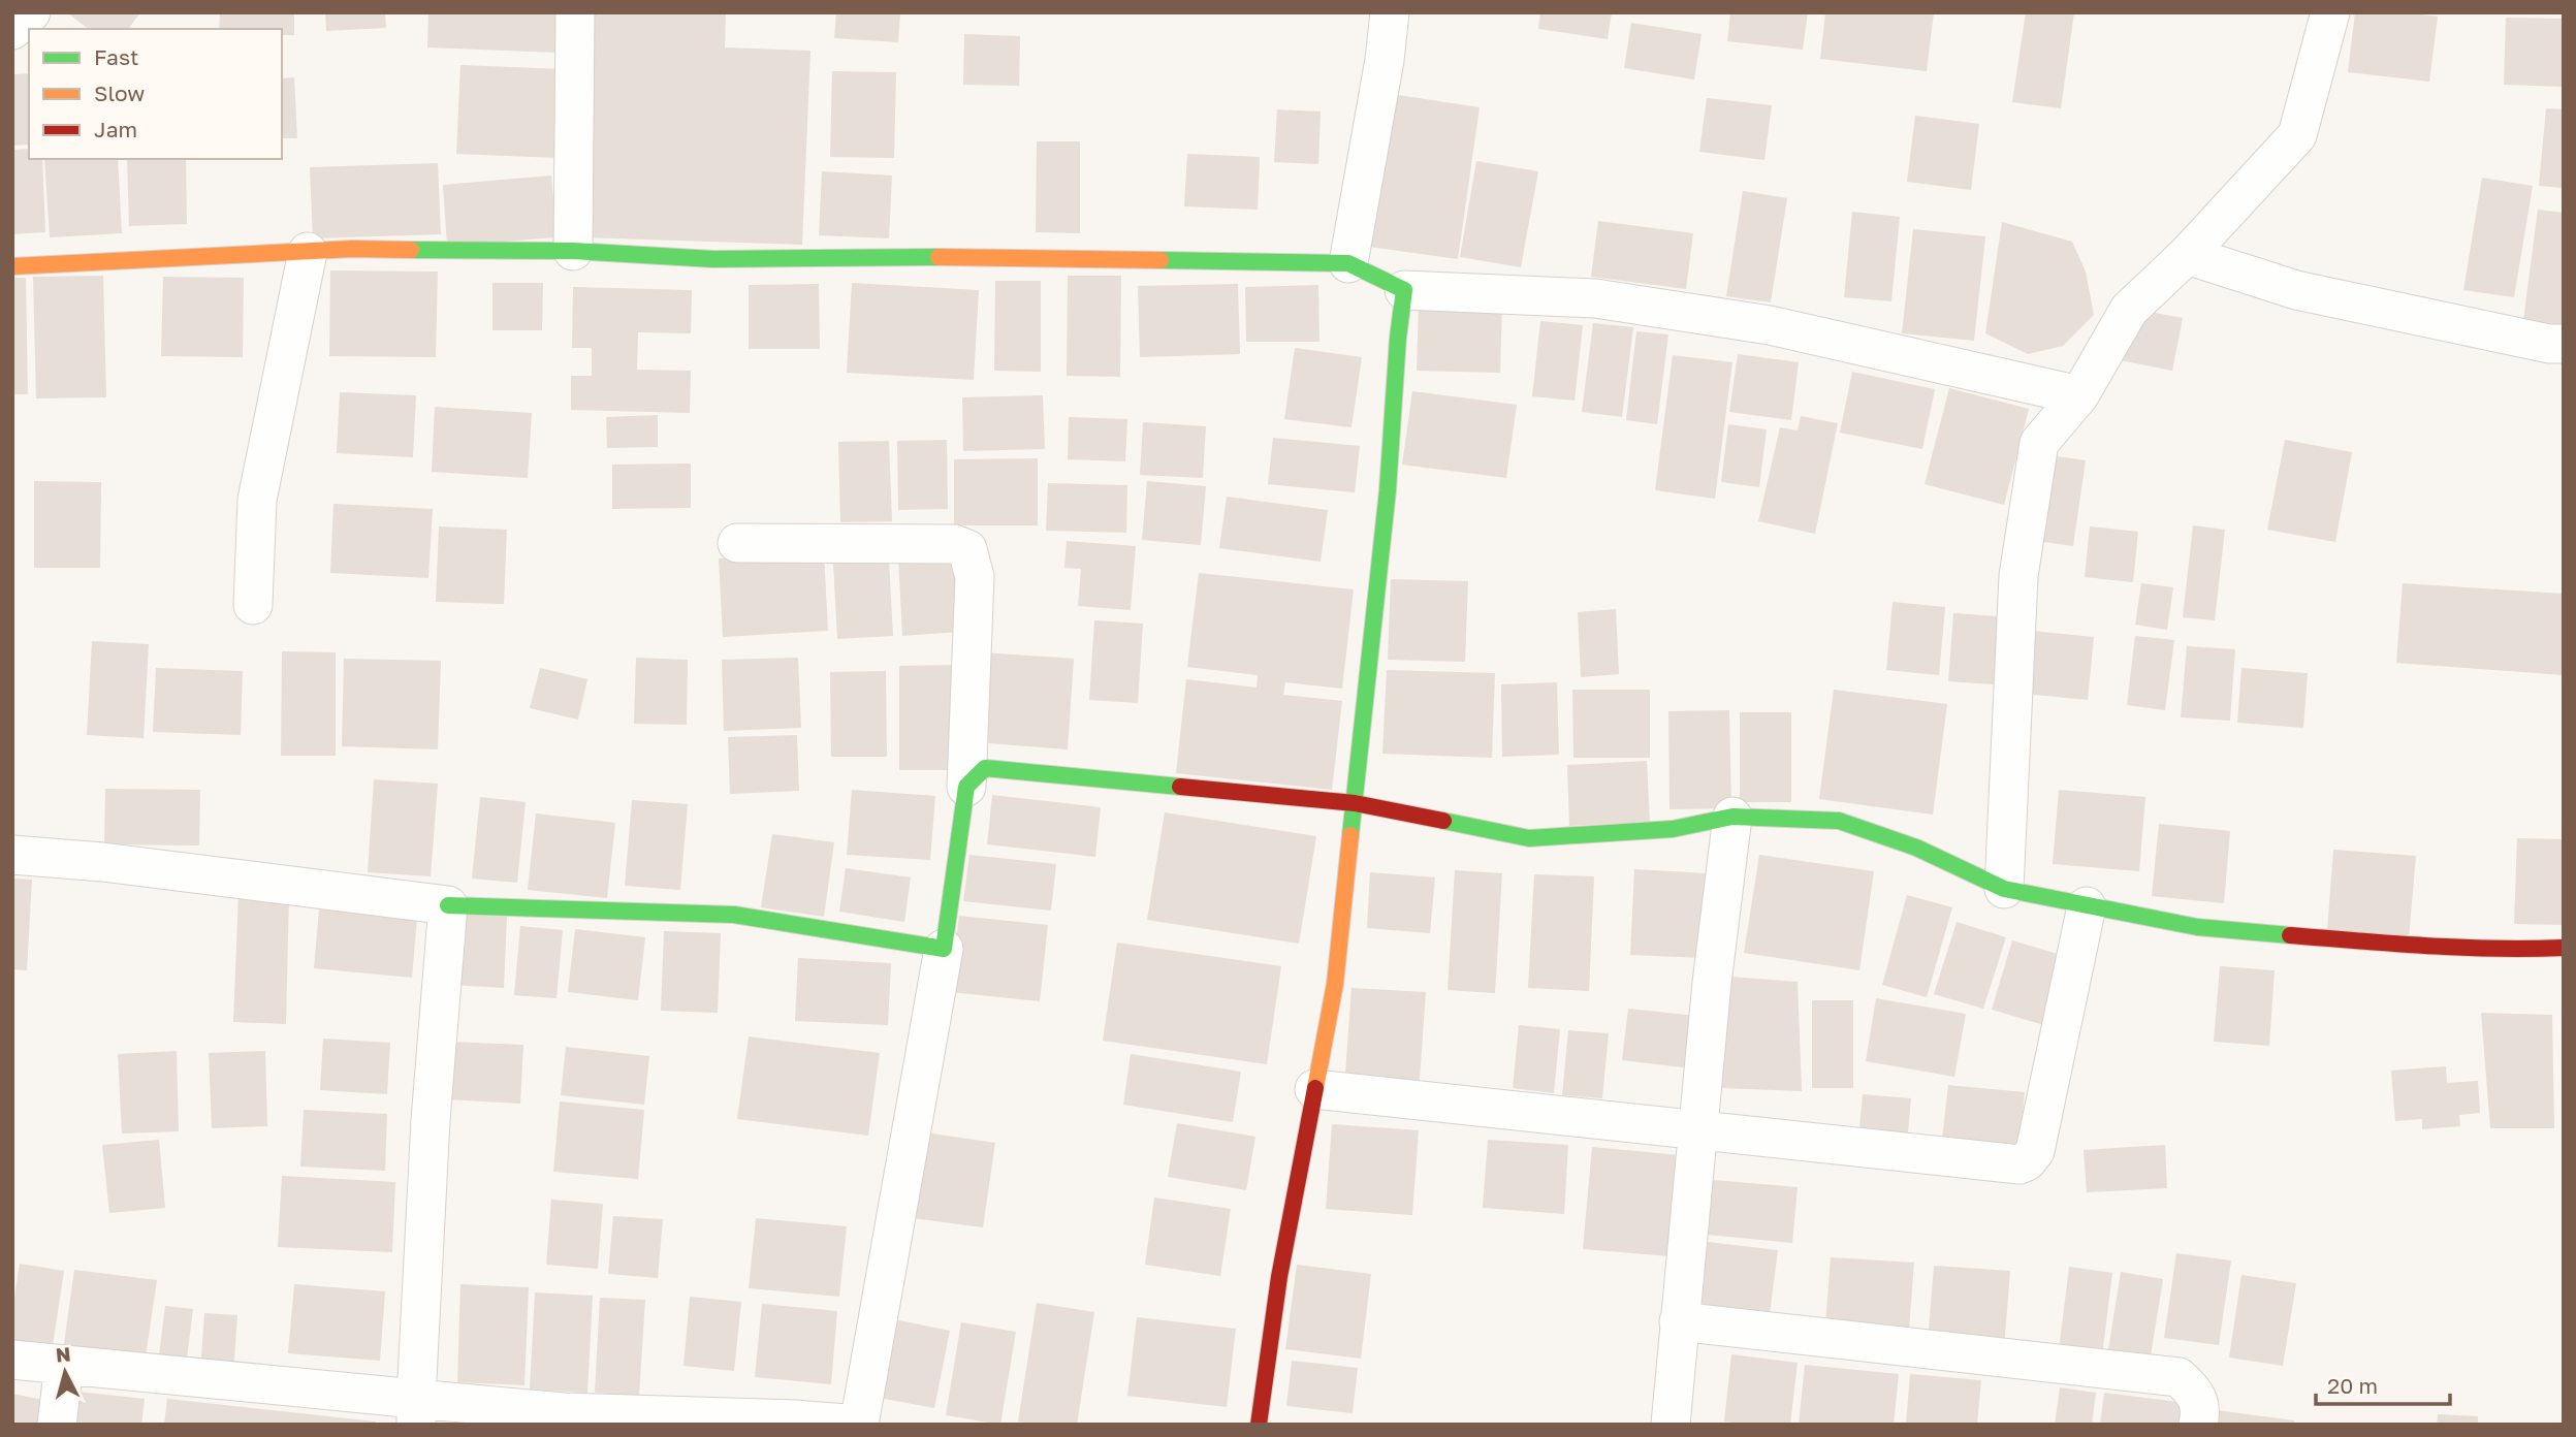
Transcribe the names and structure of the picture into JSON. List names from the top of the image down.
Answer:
{
  "legend": ["Fast", "Slow", "Jam"],
  "scale_bar": "20 m",
  "north": "top"
}
